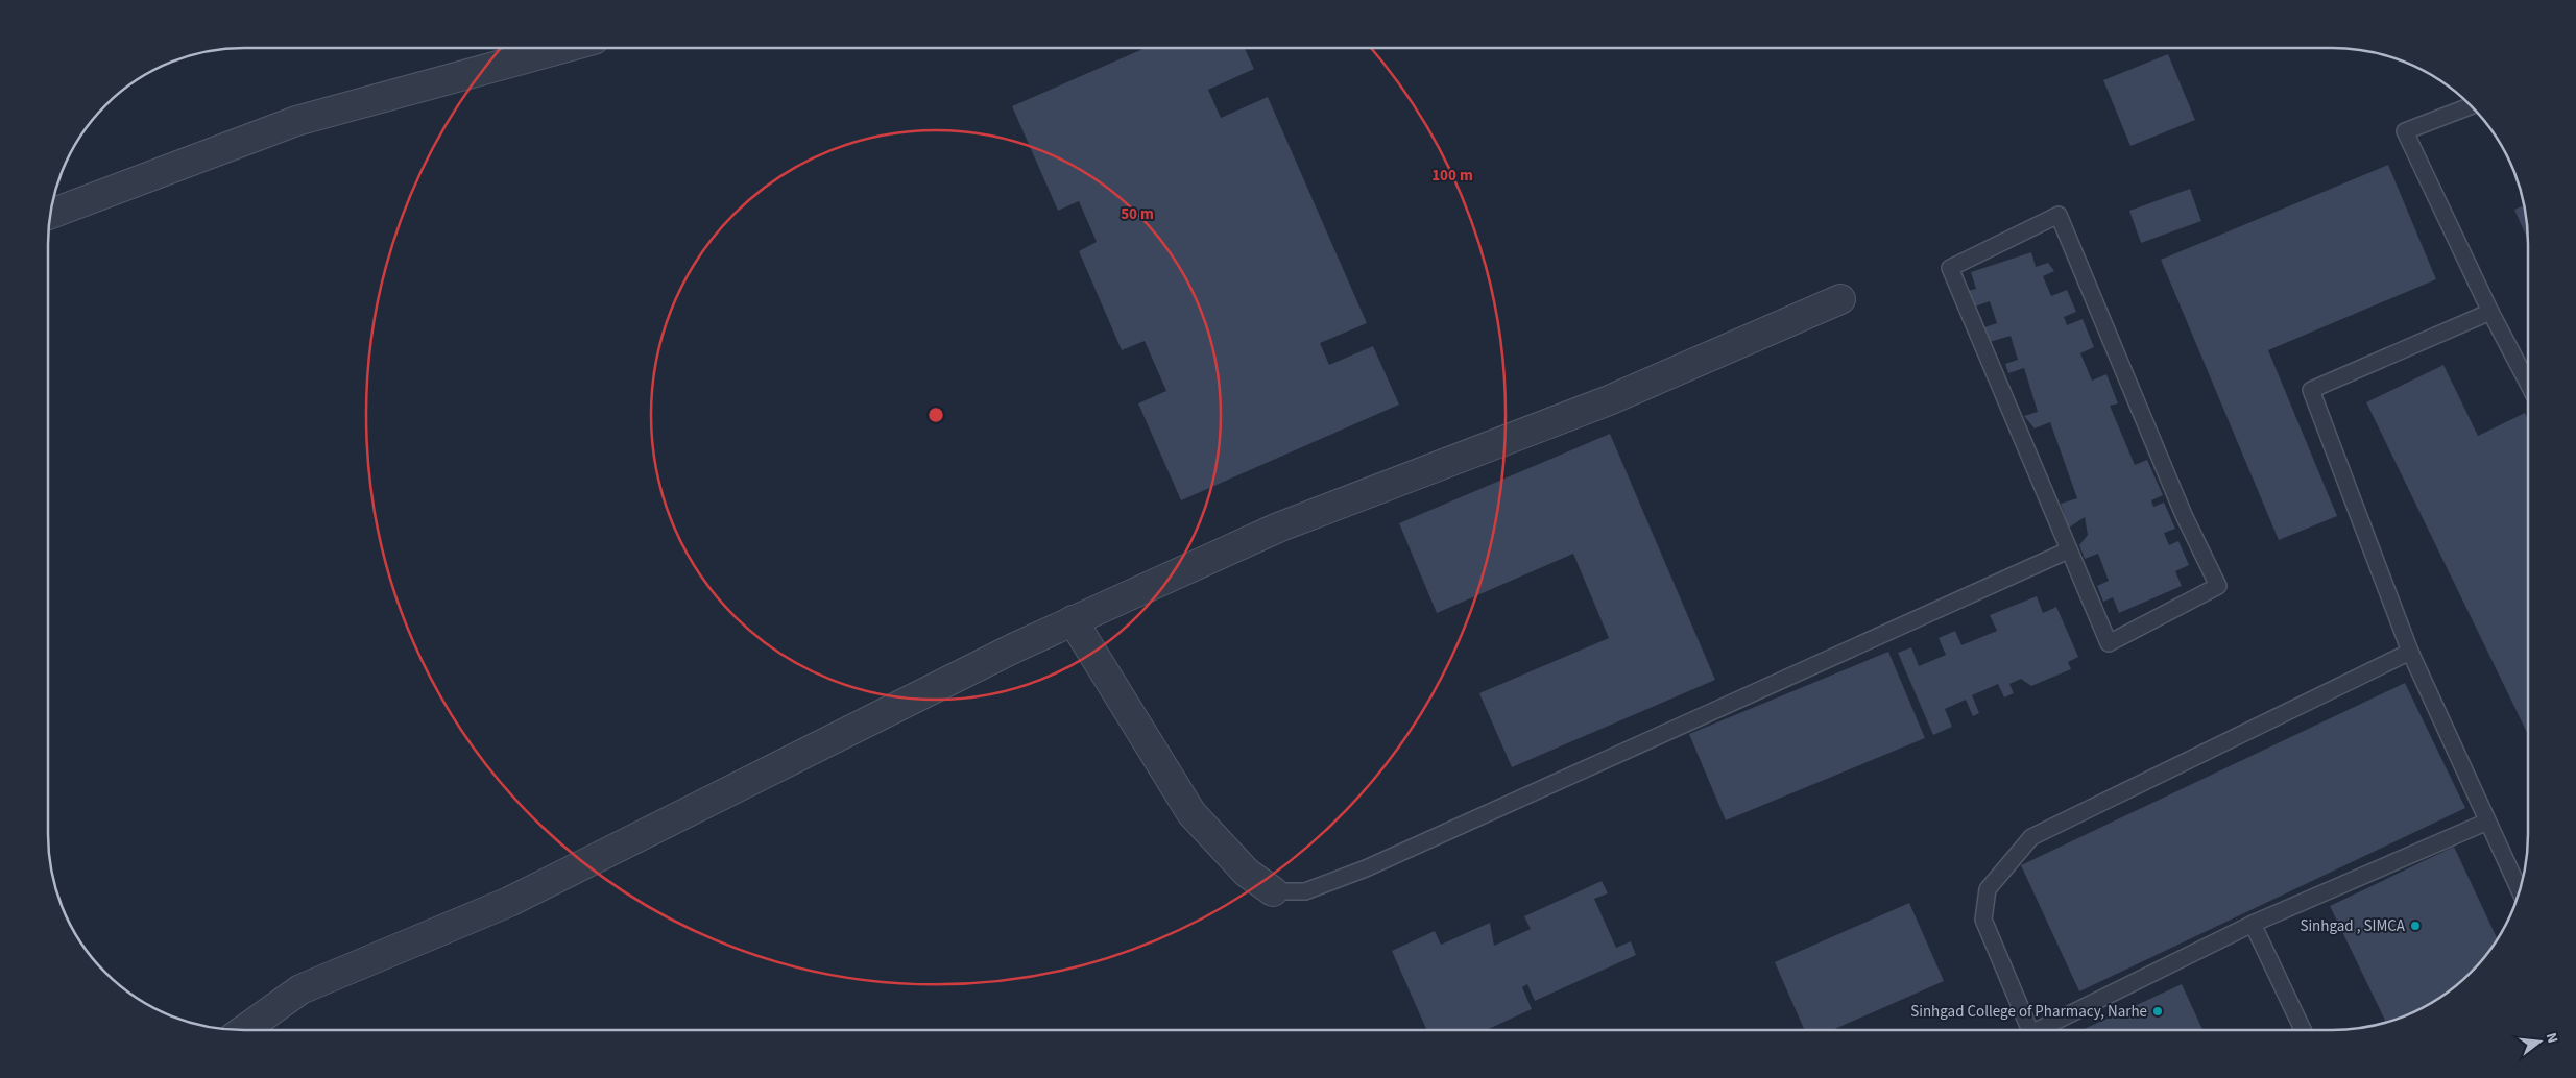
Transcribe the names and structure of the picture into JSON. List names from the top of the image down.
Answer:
{
  "places": ["Sinhgad , SIMCA", "Sinhgad College of Pharmacy, Narhe"],
  "north": "right",
  "rings": ["100 m", "50 m"]
}
